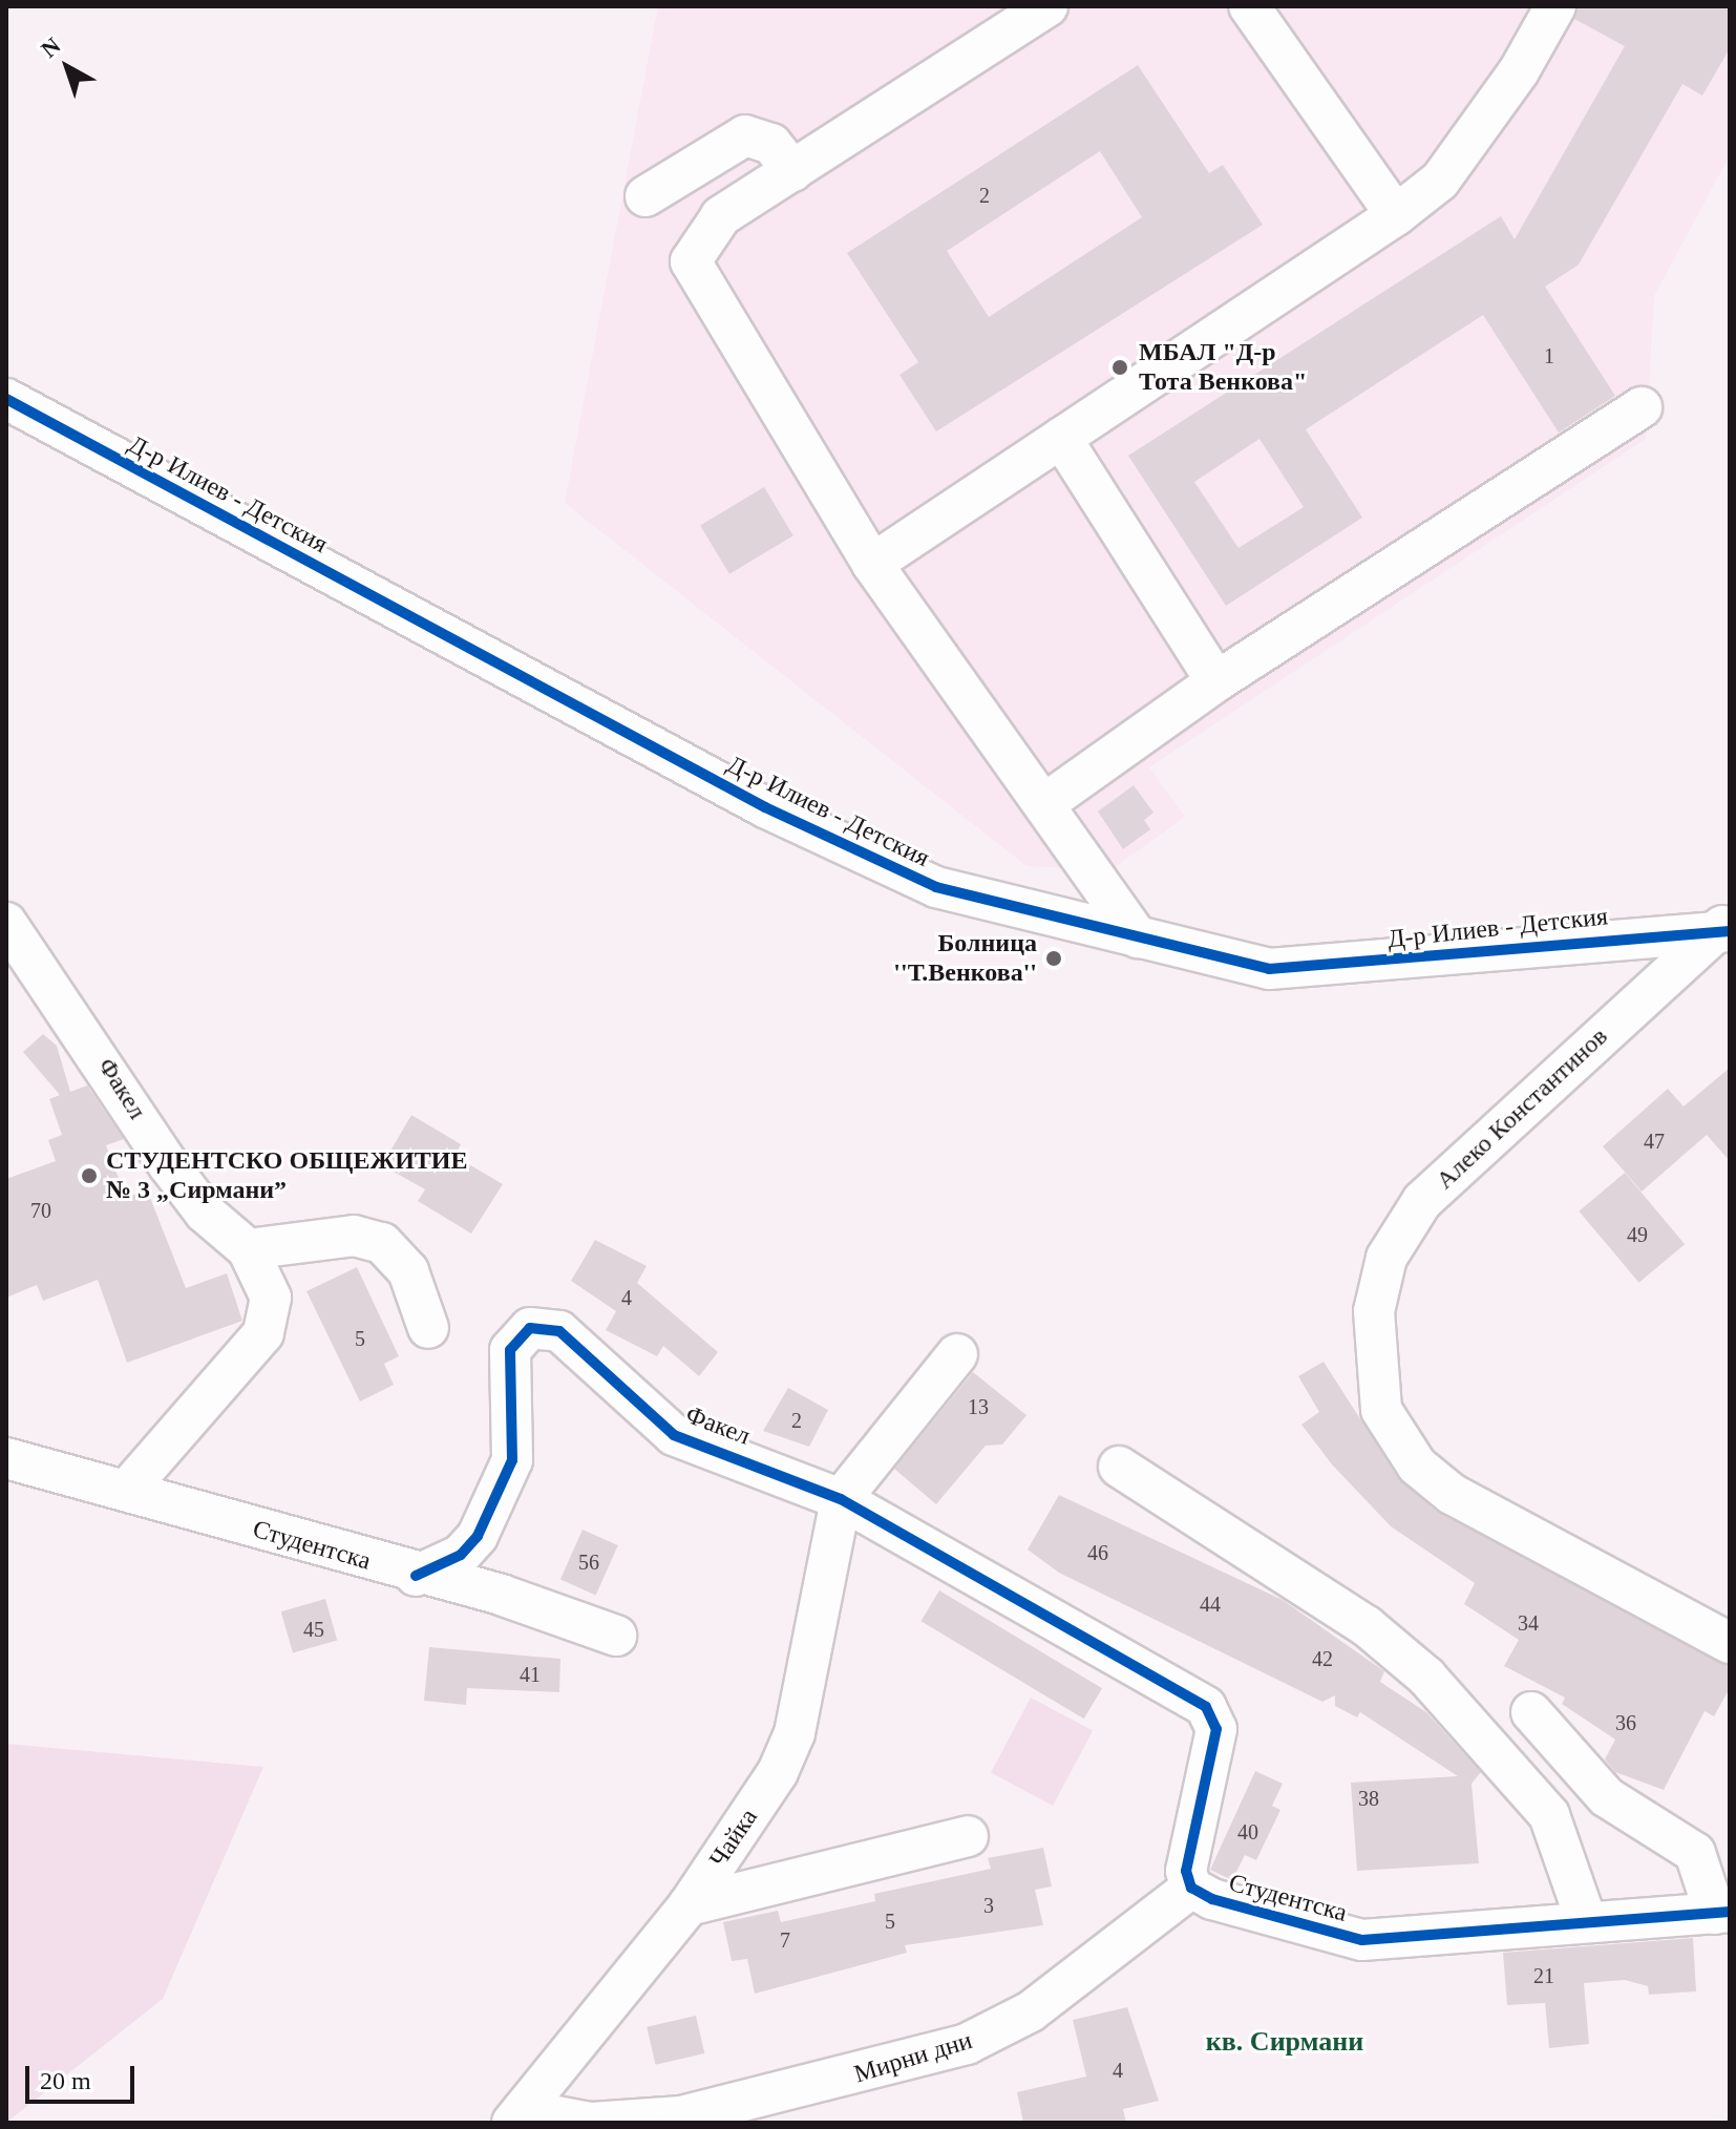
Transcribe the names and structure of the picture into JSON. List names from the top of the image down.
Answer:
{
  "streets": {
    "street": [
      "Д-р Илиев - Детския",
      "Факел",
      "Алеко Константинов",
      "Студентска",
      "Чайка",
      "Мирни дни"
    ]
  },
  "crossings": [
    ["Д-р Илиев - Детския", "Алеко Константинов"],
    ["Факел", "Студентска"],
    ["Факел", "Чайка"],
    ["Студентска", "Чайка"],
    ["Студентска", "Мирни дни"],
    ["Чайка", "Мирни дни"]
  ],
  "districts": ["кв. Сирмани"],
  "places": ["МБАЛ \"Д-р Тота Венкова\"", "Болница ''Т.Венкова''", "СТУДЕНТСКО ОБЩЕЖИТИЕ № 3 „Сирмани”"],
  "house_numbers": [
    "2",
    "1",
    "47",
    "70",
    "49",
    "4",
    "5",
    "13",
    "2",
    "46",
    "56",
    "44",
    "34",
    "45",
    "42",
    "41",
    "36",
    "38",
    "40",
    "3",
    "5",
    "7",
    "21",
    "4"
  ],
  "scale_bar": "20 m",
  "north": "top left"
}
